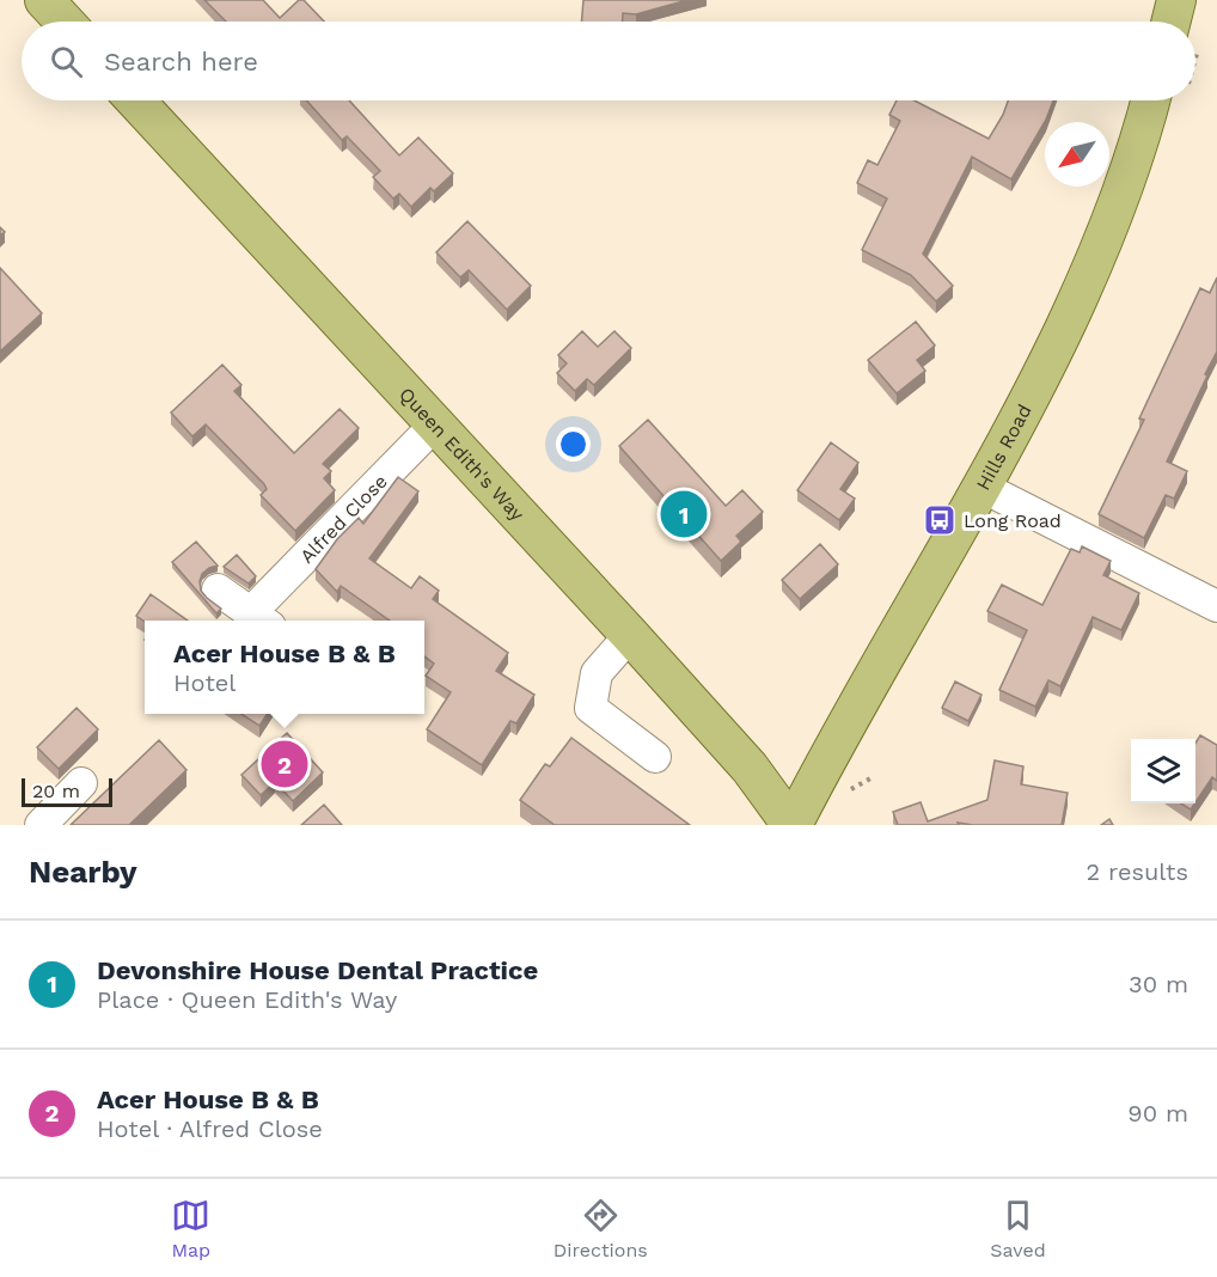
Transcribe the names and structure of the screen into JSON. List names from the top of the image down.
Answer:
{
  "streets": {
    "main road": ["Hills Road", "Queen Edith's Way"],
    "street": ["Alfred Close"]
  },
  "crossings": [
    ["Hills Road", "Queen Edith's Way"],
    ["Queen Edith's Way", "Alfred Close"]
  ],
  "places": {
    "bus stop": ["Long Road"]
  },
  "scale_bar": "20 m",
  "north": "bottom left",
  "page": {
    "search": "Search here",
    "pins": ["1", "2"],
    "popup": ["Acer House B & B", "Hotel"],
    "scale": "20 m",
    "heading": ["Nearby", "2 results"],
    "list": [
      {
        "mark": "1",
        "name": "Devonshire House Dental Practice",
        "note": "Place · Queen Edith's Way",
        "value": "30 m"
      },
      {
        "mark": "2",
        "name": "Acer House B & B",
        "note": "Hotel · Alfred Close",
        "value": "90 m"
      }
    ],
    "nav": ["Map", "Directions", "Saved"]
  }
}
